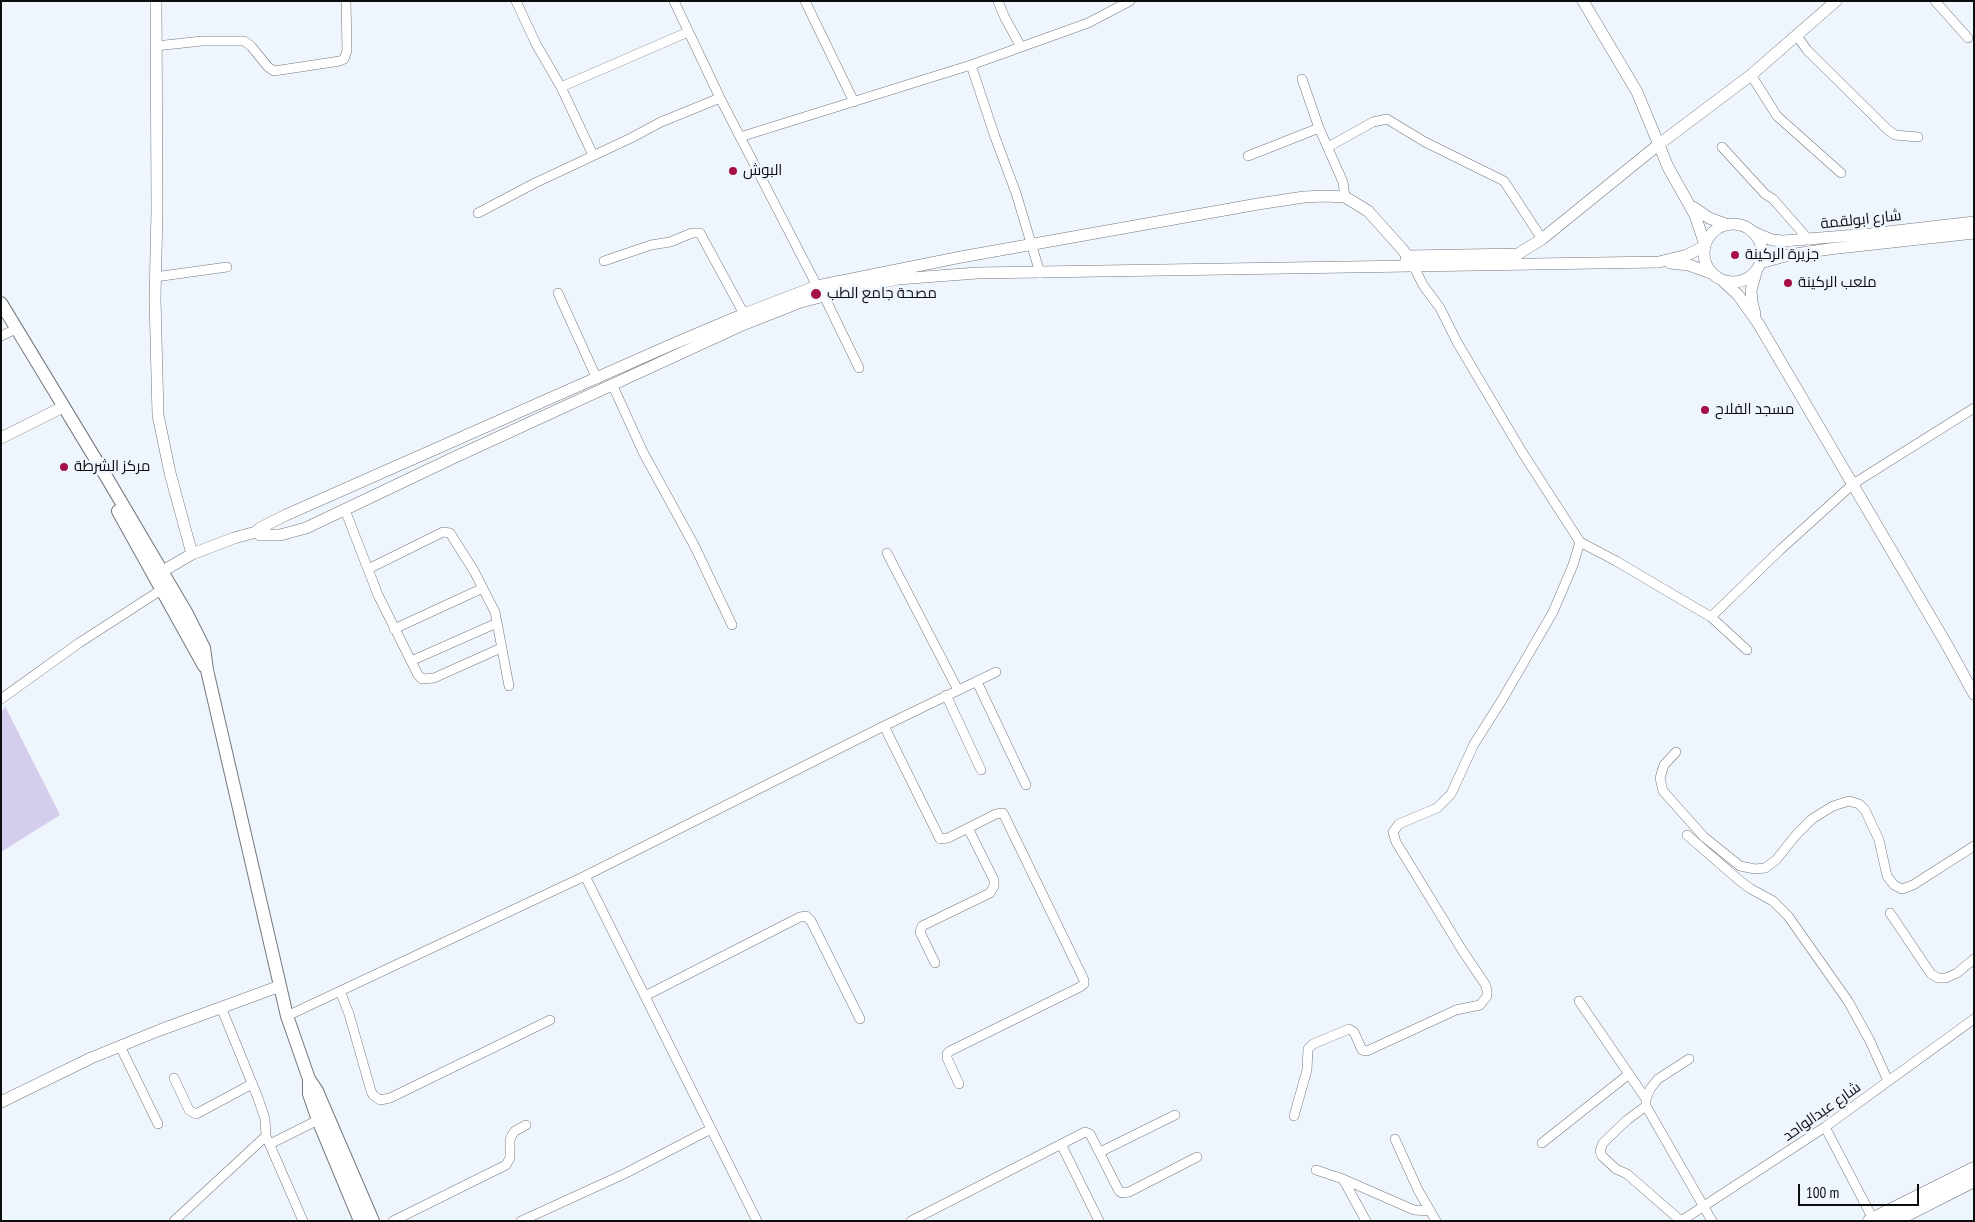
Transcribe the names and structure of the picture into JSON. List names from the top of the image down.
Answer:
{
  "streets": {
    "street": ["شارع ابولقمة", "شارع عبدالواحد"]
  },
  "places": [
    "البوش",
    "جزيرة الركينة",
    "ملعب الركينة",
    "مصحة جامع الطب",
    "مسجد الفلاح",
    "مركز الشرطة"
  ],
  "scale_bar": "100 m"
}
